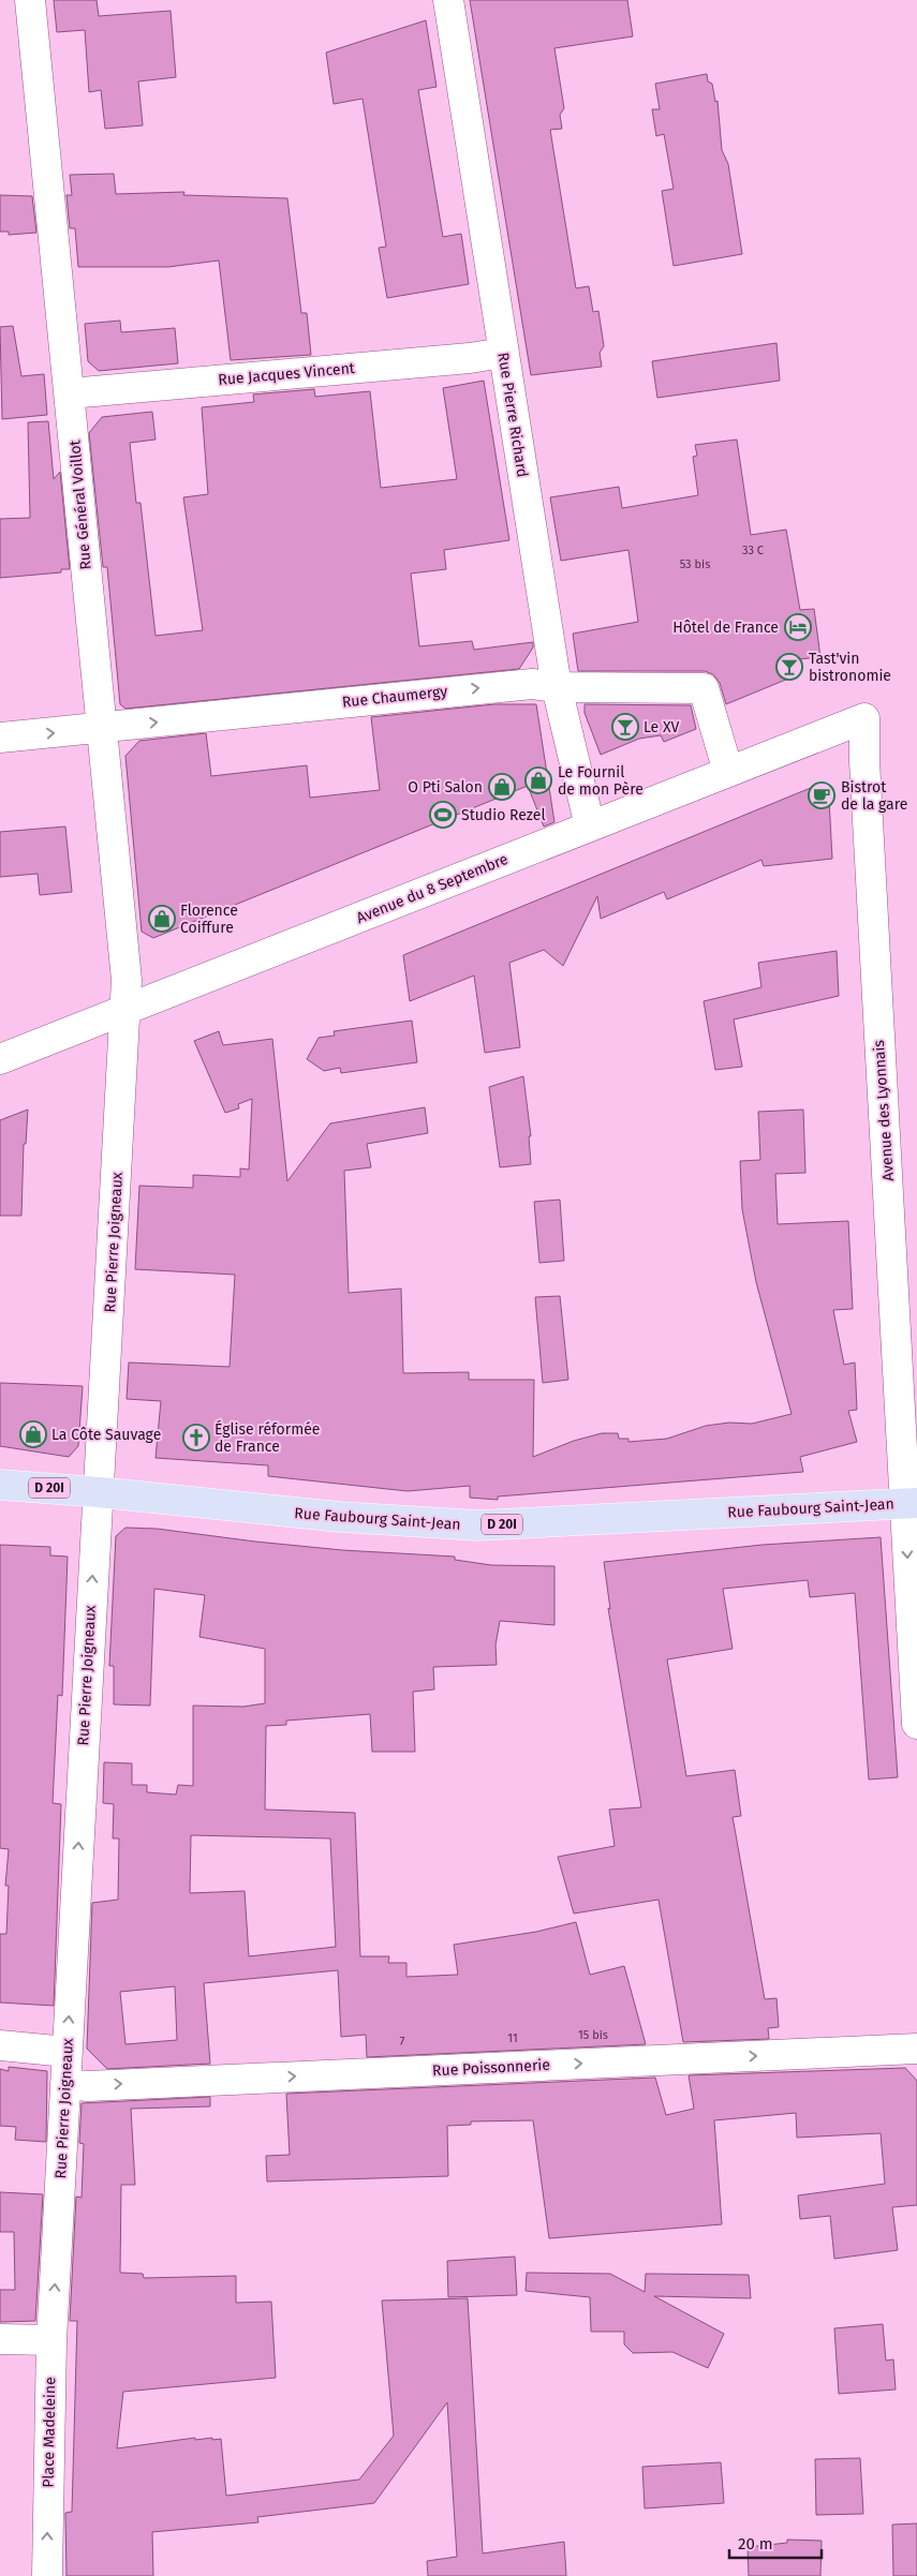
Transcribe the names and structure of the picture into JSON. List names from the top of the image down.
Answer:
{
  "streets": {
    "main road": ["D 20I", "Rue Faubourg Saint-Jean"],
    "street": [
      "Rue Jacques Vincent",
      "Rue Pierre Richard",
      "Rue Général Voillot",
      "Rue Chaumergy",
      "Avenue du 8 Septembre",
      "Avenue des Lyonnais",
      "Rue Pierre Joigneaux",
      "Rue Poissonnerie",
      "Place Madeleine"
    ]
  },
  "crossings": [
    ["Rue Jacques Vincent", "Rue Pierre Richard"],
    ["Rue Jacques Vincent", "Rue Général Voillot"],
    ["Rue Pierre Richard", "Rue Chaumergy"],
    ["Rue Pierre Richard", "Avenue du 8 Septembre"],
    ["Rue Général Voillot", "Rue Chaumergy"],
    ["Rue Général Voillot", "Avenue du 8 Septembre"],
    ["Rue Général Voillot", "Rue Pierre Joigneaux"],
    ["Rue Chaumergy", "Avenue du 8 Septembre"],
    ["Avenue du 8 Septembre", "Avenue des Lyonnais"],
    ["Avenue du 8 Septembre", "Rue Pierre Joigneaux"],
    ["Avenue des Lyonnais", "Rue Faubourg Saint-Jean"],
    ["Rue Pierre Joigneaux", "Rue Faubourg Saint-Jean"],
    ["Rue Pierre Joigneaux", "Rue Poissonnerie"],
    ["Rue Pierre Joigneaux", "Place Madeleine"]
  ],
  "one_way": [
    "Rue Chaumergy",
    "Rue Pierre Joigneaux",
    "Rue Poissonnerie",
    "Place Madeleine"
  ],
  "places": {
    "hotel": ["Hôtel de France"],
    "bar": ["Tast'vin bistronomie", "Le XV"],
    "shop": [
      "Le Fournil de mon Père",
      "O Pti Salon",
      "Florence Coiffure",
      "La Côte Sauvage"
    ],
    "cafe": ["Bistrot de la gare"],
    "sports": ["Studio Rezel"],
    "church": ["Église réformée de France"]
  },
  "house_numbers": [
    "33 C",
    "53 bis",
    "15 bis",
    "11",
    "7"
  ],
  "scale_bar": "20 m"
}
